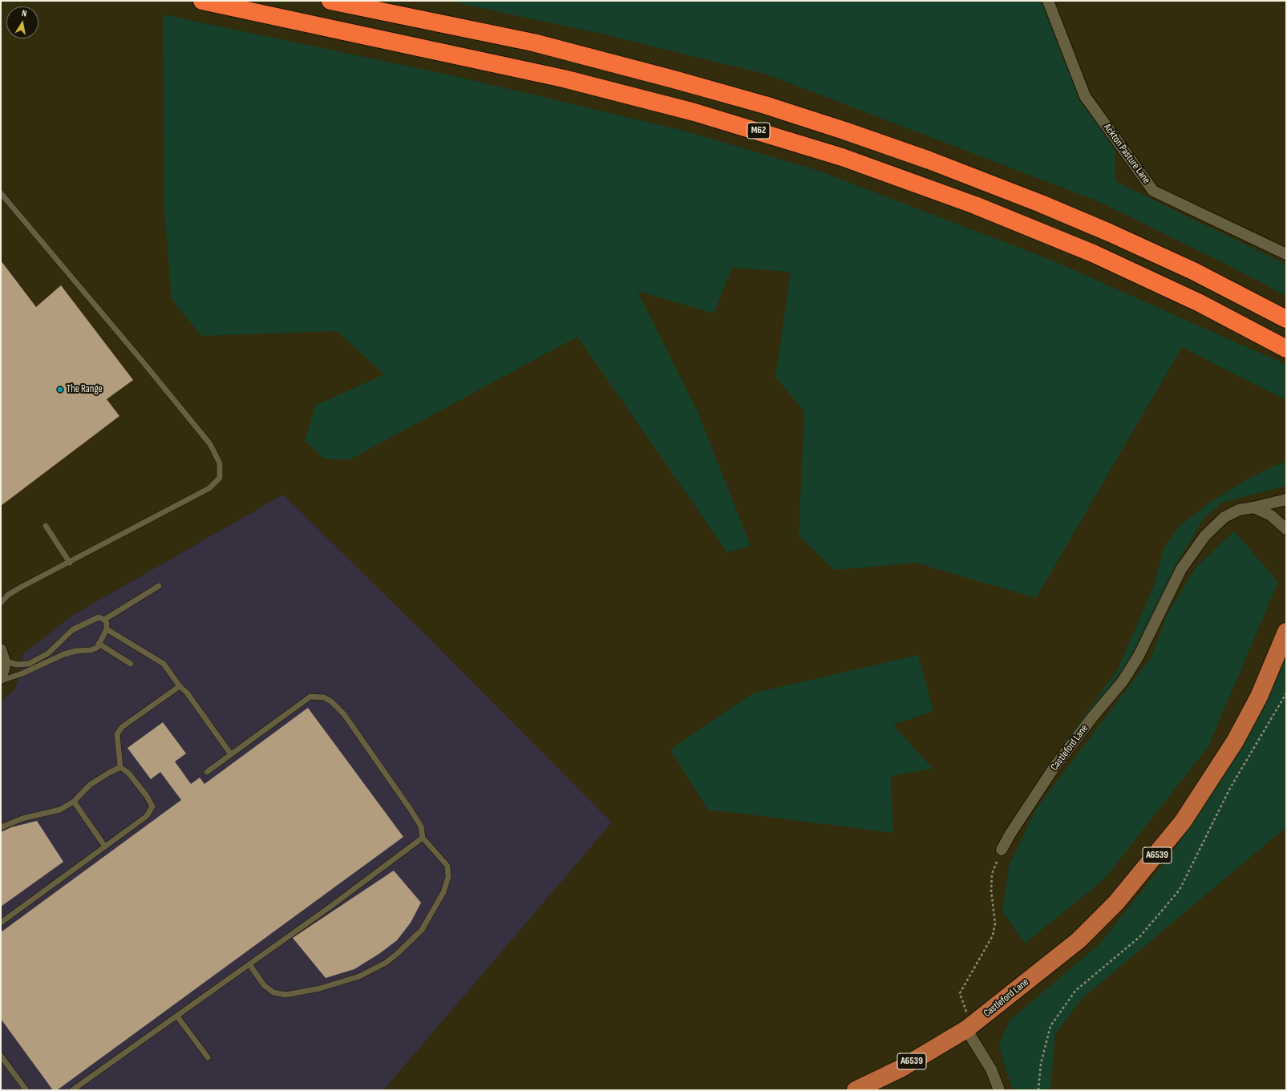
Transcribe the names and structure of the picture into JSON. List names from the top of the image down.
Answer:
{
  "streets": {
    "highway": ["M62"],
    "main road": ["Castleford Lane", "A6539"],
    "street": ["Ackton Pasture Lane"]
  },
  "crossings": [
    ["Castleford Lane", "A6539"]
  ],
  "places": ["The Range"],
  "north": "top"
}
